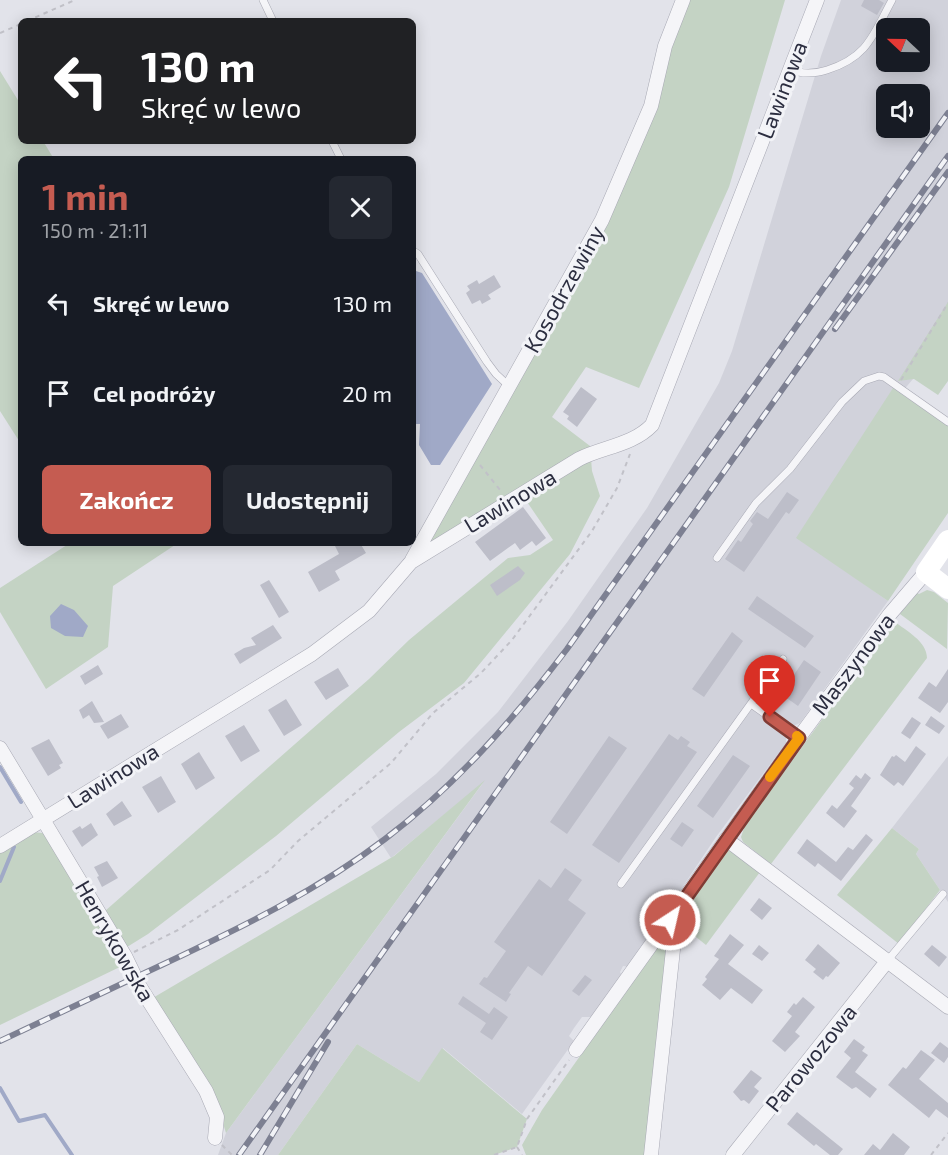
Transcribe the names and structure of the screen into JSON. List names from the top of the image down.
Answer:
{
  "streets": {
    "street": [
      "Lawinowa",
      "Kosodrzewiny",
      "Maszynowa",
      "Henrykowska",
      "Parowozowa"
    ]
  },
  "crossings": [
    ["Lawinowa", "Kosodrzewiny"],
    ["Lawinowa", "Henrykowska"]
  ],
  "north": "left",
  "page": {
    "turn": ["130 m", "Skręć w lewo"],
    "heading": ["1 min", "150 m · 21:11"],
    "list": [
      {
        "name": "Skręć w lewo",
        "value": "130 m"
      },
      {
        "name": "Cel podróży",
        "value": "20 m"
      }
    ],
    "buttons": ["Zakończ", "Udostępnij"]
  }
}
